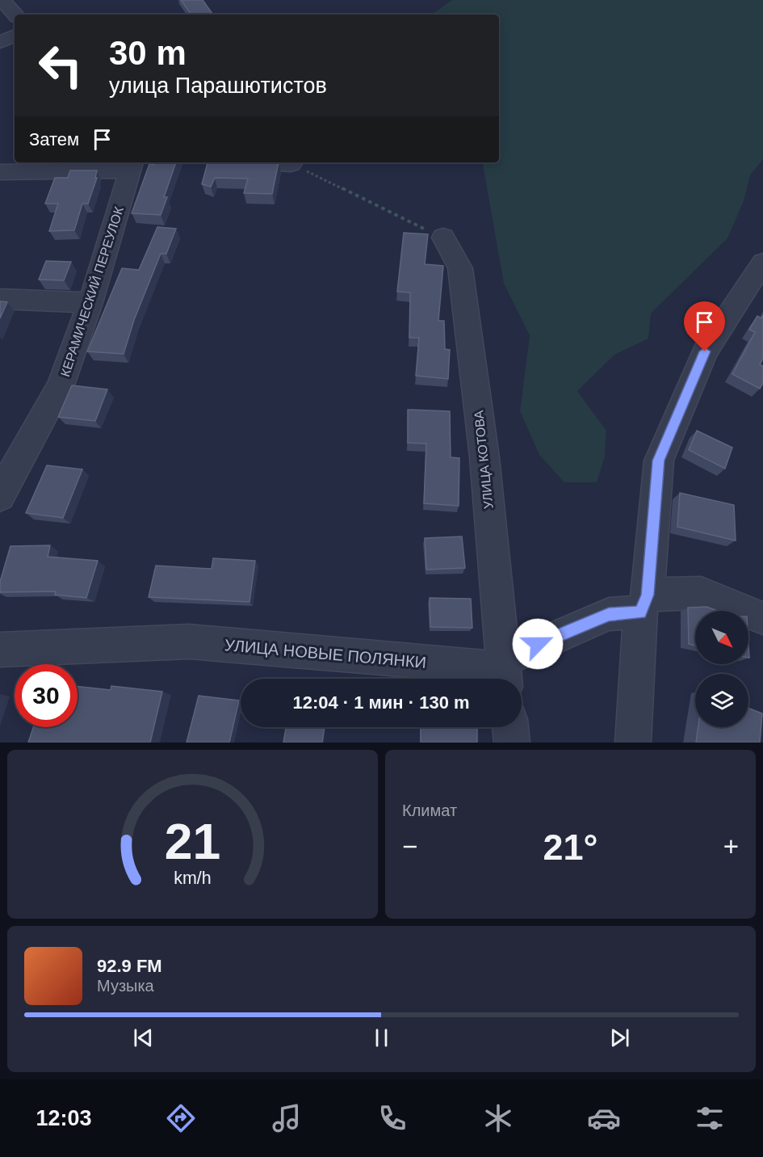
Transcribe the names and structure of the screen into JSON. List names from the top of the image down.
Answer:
{
  "streets": {
    "street": ["КЕРАМИЧЕСКИЙ ПЕРЕУЛОК", "УЛИЦА КОТОВА", "УЛИЦА НОВЫЕ ПОЛЯНКИ"]
  },
  "crossings": [
    ["УЛИЦА КОТОВА", "УЛИЦА НОВЫЕ ПОЛЯНКИ"]
  ],
  "north": "bottom right",
  "page": {
    "turn": ["30 m", "улица Парашютистов"],
    "then": "Затем",
    "limit": "30",
    "trip": "12:04 · 1 мин · 130 m",
    "tile": "Климат",
    "heat": ["−", "21°", "+"],
    "song": ["92.9 FM", "Музыка"],
    "tabs": "12:03",
    "gauge": ["21", "km/h"]
  }
}
